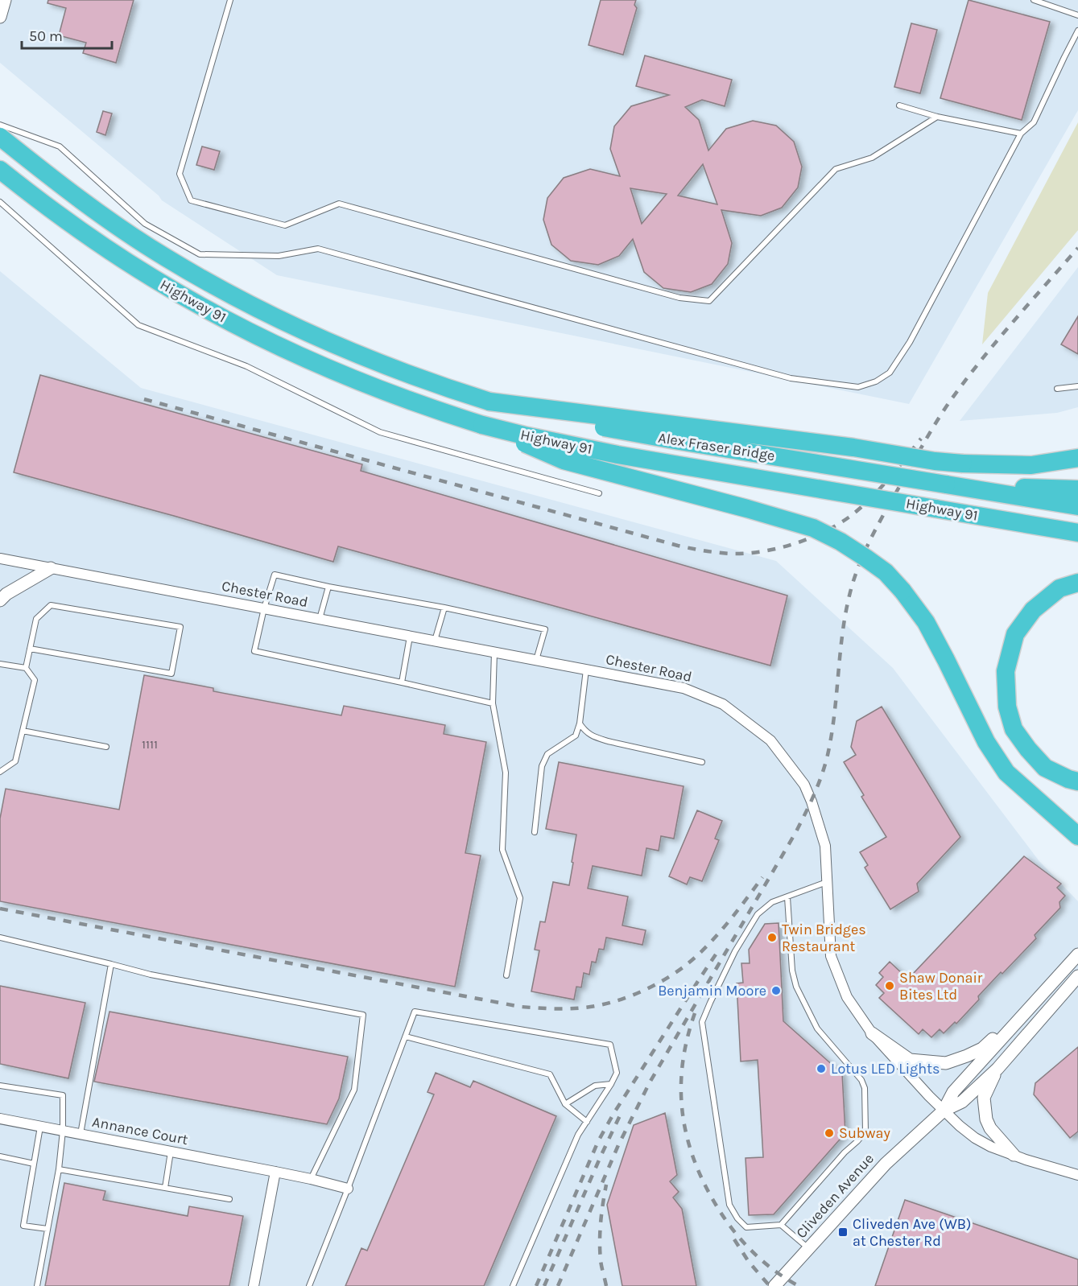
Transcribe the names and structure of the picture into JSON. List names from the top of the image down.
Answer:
{
  "streets": {
    "highway": ["Highway 91", "Alex Fraser Bridge"],
    "street": ["Chester Road", "Annance Court", "Cliveden Avenue"]
  },
  "crossings": [
    ["Highway 91", "Alex Fraser Bridge"],
    ["Chester Road", "Cliveden Avenue"]
  ],
  "places": {
    "other": [
      "Twin Bridges Restaurant",
      "Shaw Donair Bites Ltd",
      "Benjamin Moore",
      "Lotus LED Lights",
      "Subway"
    ],
    "transit": ["Cliveden Ave (WB) at Chester Rd"]
  },
  "house_numbers": ["1111"],
  "scale_bar": "50 m"
}
